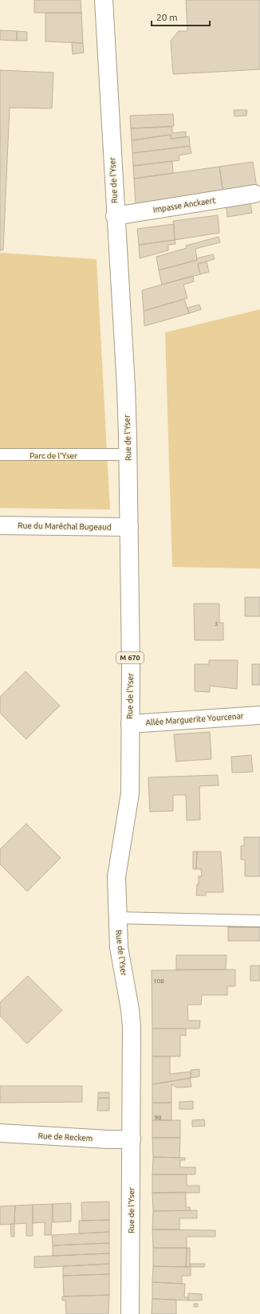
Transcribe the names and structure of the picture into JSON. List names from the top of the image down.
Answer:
{
  "streets": {
    "main road": [
      "Rue de l'Yser",
      "Impasse Anckaert",
      "Rue du Maréchal Bugeaud",
      "M 670",
      "Allée Marguerite Yourcenar",
      "Rue de Reckem"
    ]
  },
  "crossings": [
    ["Rue de l'Yser", "Impasse Anckaert"],
    ["Rue de l'Yser", "Rue du Maréchal Bugeaud"],
    ["Rue de l'Yser", "Allée Marguerite Yourcenar"],
    ["Rue de l'Yser", "Rue de Reckem"]
  ],
  "parks": ["Parc de l'Yser"],
  "house_numbers": ["3", "108", "98"],
  "scale_bar": "20 m"
}
